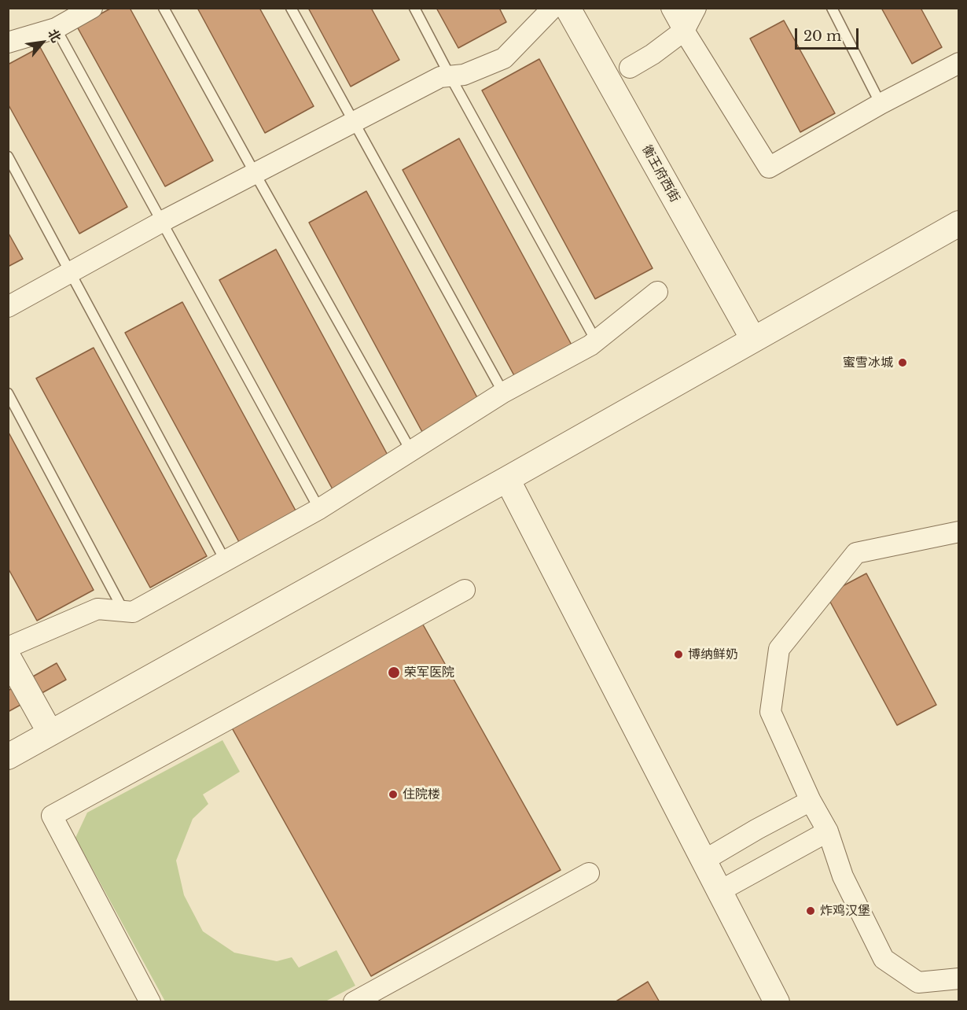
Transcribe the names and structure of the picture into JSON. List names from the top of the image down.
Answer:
{
  "streets": {
    "street": ["衡王府西街"]
  },
  "places": [
    "蜜雪冰城",
    "博纳鲜奶",
    "荣军医院",
    "住院楼",
    "炸鸡汉堡"
  ],
  "scale_bar": "20 m",
  "north": "top right"
}
